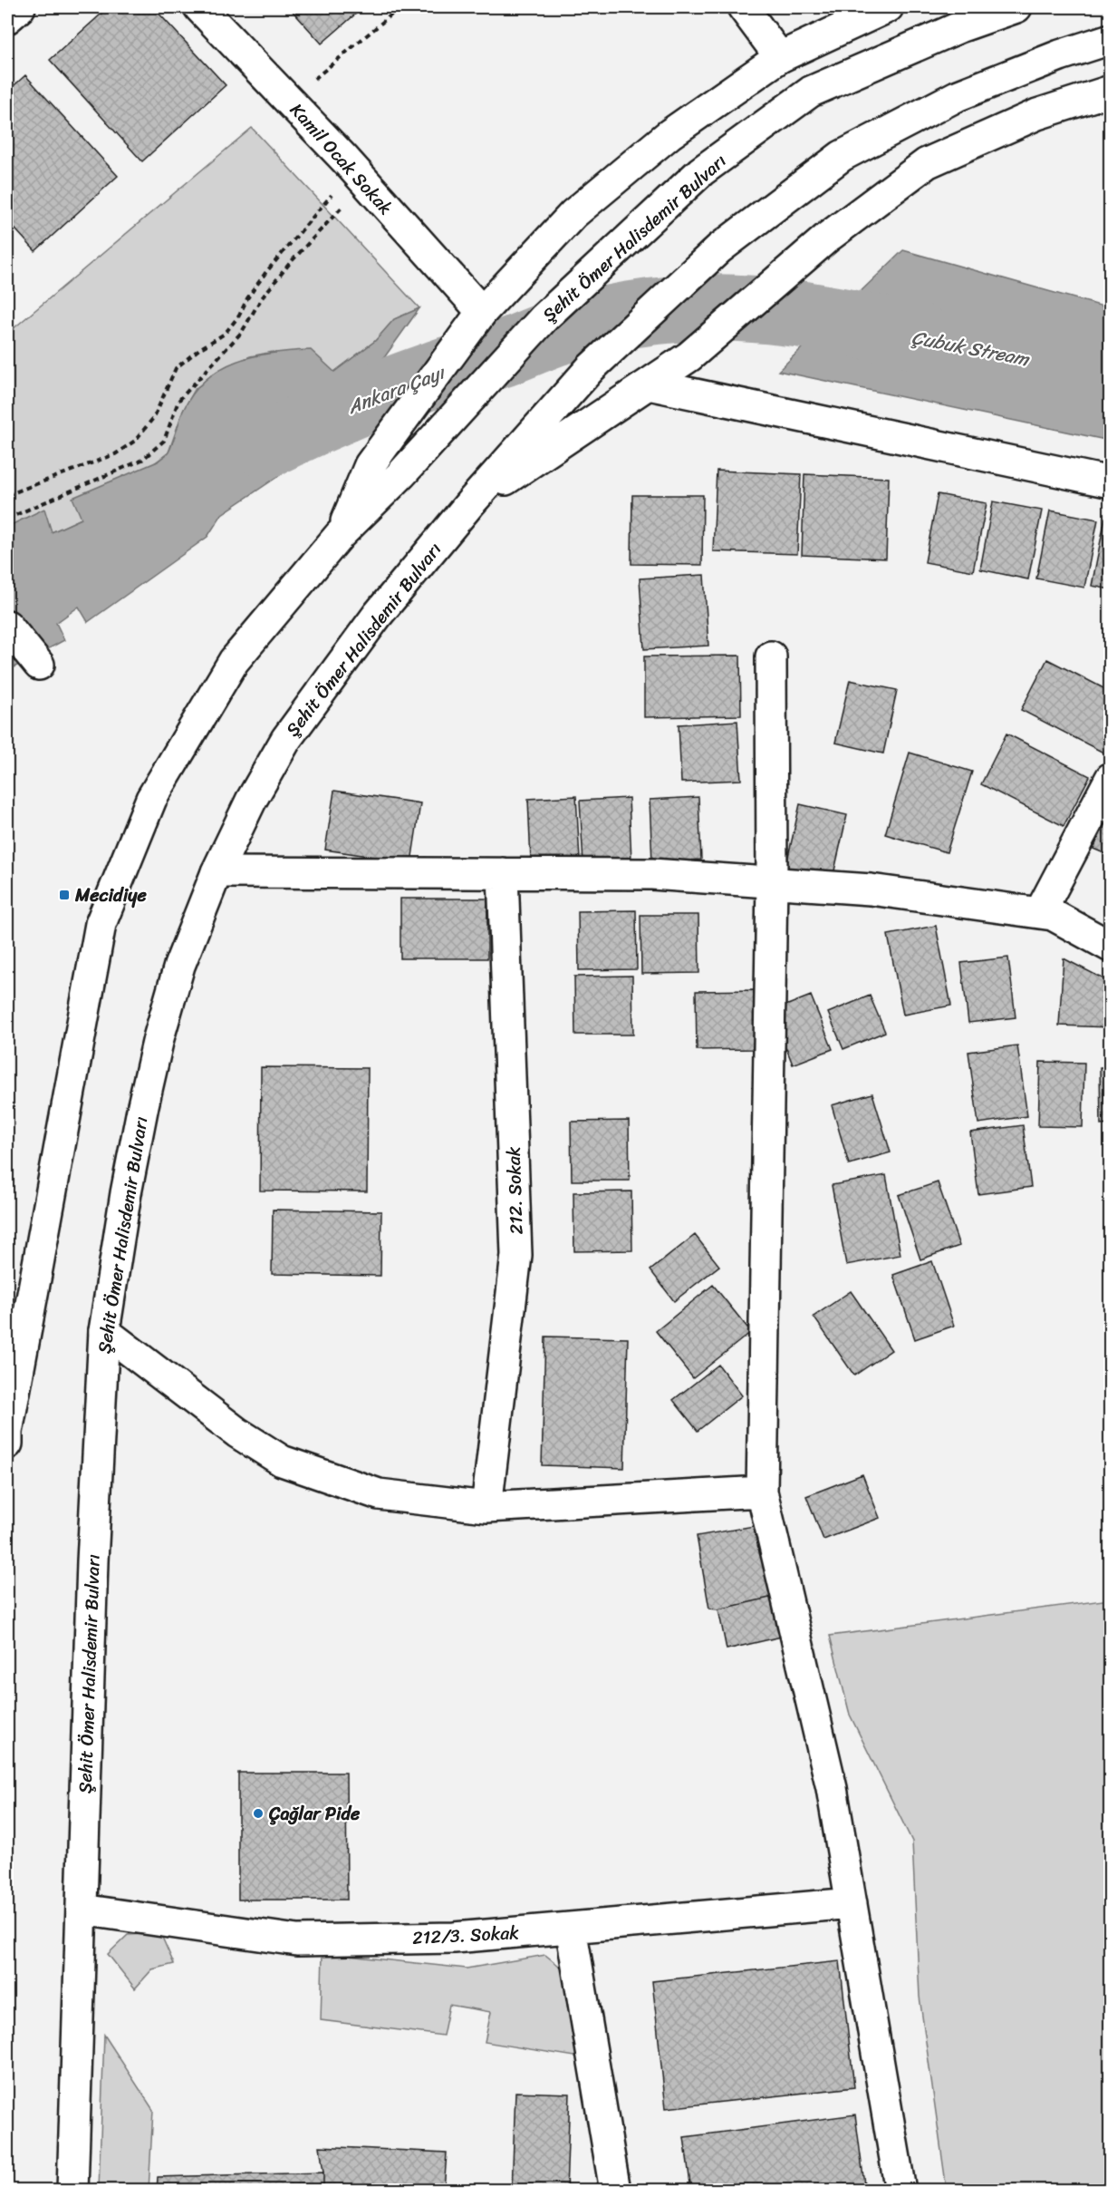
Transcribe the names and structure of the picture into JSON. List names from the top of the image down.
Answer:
{
  "streets": {
    "main road": [
      "Kamil Ocak Sokak",
      "Şehit Ömer Halisdemir Bulvarı",
      "212. Sokak",
      "212/3. Sokak"
    ]
  },
  "crossings": [
    ["Kamil Ocak Sokak", "Şehit Ömer Halisdemir Bulvarı"],
    ["Şehit Ömer Halisdemir Bulvarı", "212/3. Sokak"]
  ],
  "water": ["Çubuk Stream", "Ankara Çayı"],
  "places": {
    "transit": ["Mecidiye"],
    "other": ["Çağlar Pide"]
  }
}
